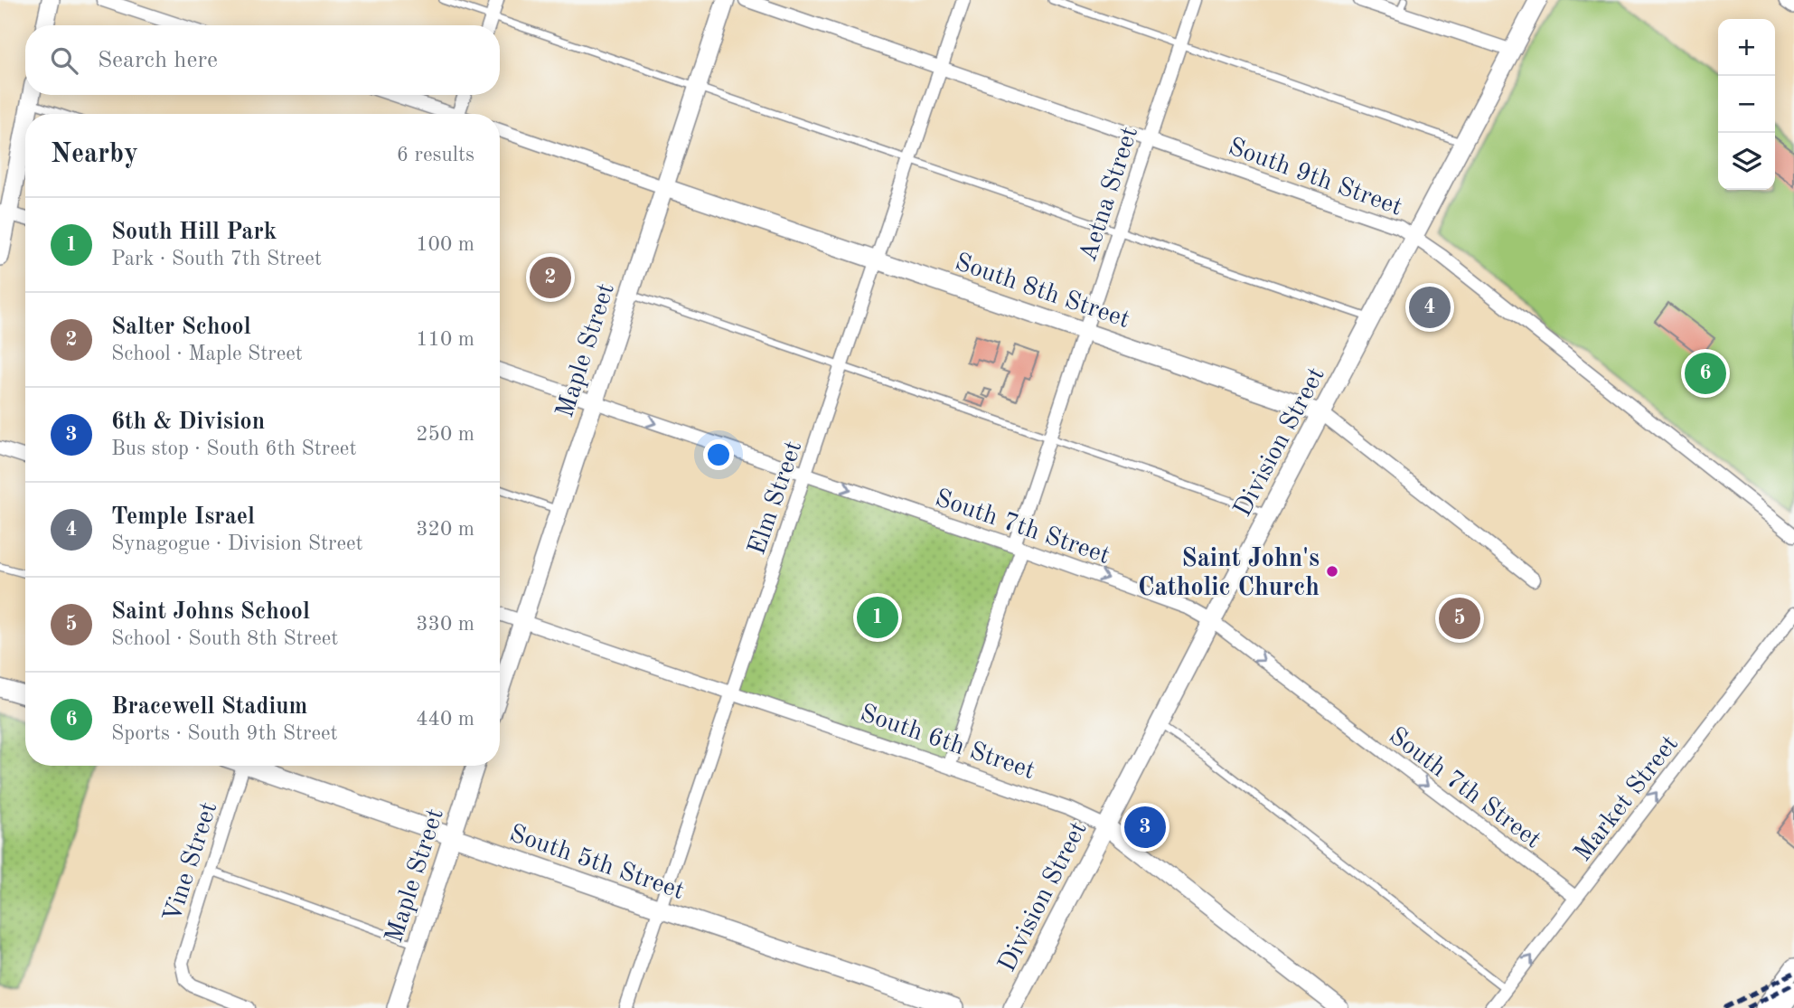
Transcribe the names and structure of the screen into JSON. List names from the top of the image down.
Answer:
{
  "streets": {
    "street": [
      "South 9th Street",
      "Aetna Street",
      "South 8th Street",
      "Maple Street",
      "Division Street",
      "Elm Street",
      "South 7th Street",
      "South 6th Street",
      "Market Street",
      "South 5th Street",
      "Vine Street"
    ]
  },
  "crossings": [
    ["South 9th Street", "Aetna Street"],
    ["South 9th Street", "Division Street"],
    ["South 9th Street", "Elm Street"],
    ["Aetna Street", "South 8th Street"],
    ["Aetna Street", "South 7th Street"],
    ["Aetna Street", "South 6th Street"],
    ["South 8th Street", "Maple Street"],
    ["South 8th Street", "Division Street"],
    ["South 8th Street", "Elm Street"],
    ["Maple Street", "South 7th Street"],
    ["Maple Street", "South 6th Street"],
    ["Maple Street", "South 5th Street"],
    ["Division Street", "South 7th Street"],
    ["Division Street", "South 6th Street"],
    ["Elm Street", "South 7th Street"],
    ["Elm Street", "South 6th Street"],
    ["Elm Street", "South 5th Street"],
    ["South 7th Street", "Market Street"]
  ],
  "one_way": ["South 7th Street", "Market Street"],
  "places": ["Saint John's Catholic Church"],
  "page": {
    "map_buttons": ["+", "−"],
    "search": "Search here",
    "heading": ["Nearby", "6 results"],
    "list": [
      {
        "mark": "1",
        "name": "South Hill Park",
        "note": "Park · South 7th Street",
        "value": "100 m"
      },
      {
        "mark": "2",
        "name": "Salter School",
        "note": "School · Maple Street",
        "value": "110 m"
      },
      {
        "mark": "3",
        "name": "6th & Division",
        "note": "Bus stop · South 6th Street",
        "value": "250 m"
      },
      {
        "mark": "4",
        "name": "Temple Israel",
        "note": "Synagogue · Division Street",
        "value": "320 m"
      },
      {
        "mark": "5",
        "name": "Saint Johns School",
        "note": "School · South 8th Street",
        "value": "330 m"
      },
      {
        "mark": "6",
        "name": "Bracewell Stadium",
        "note": "Sports · South 9th Street",
        "value": "440 m"
      }
    ],
    "pins": [
      "2",
      "4",
      "6",
      "1",
      "5",
      "3"
    ]
  }
}
